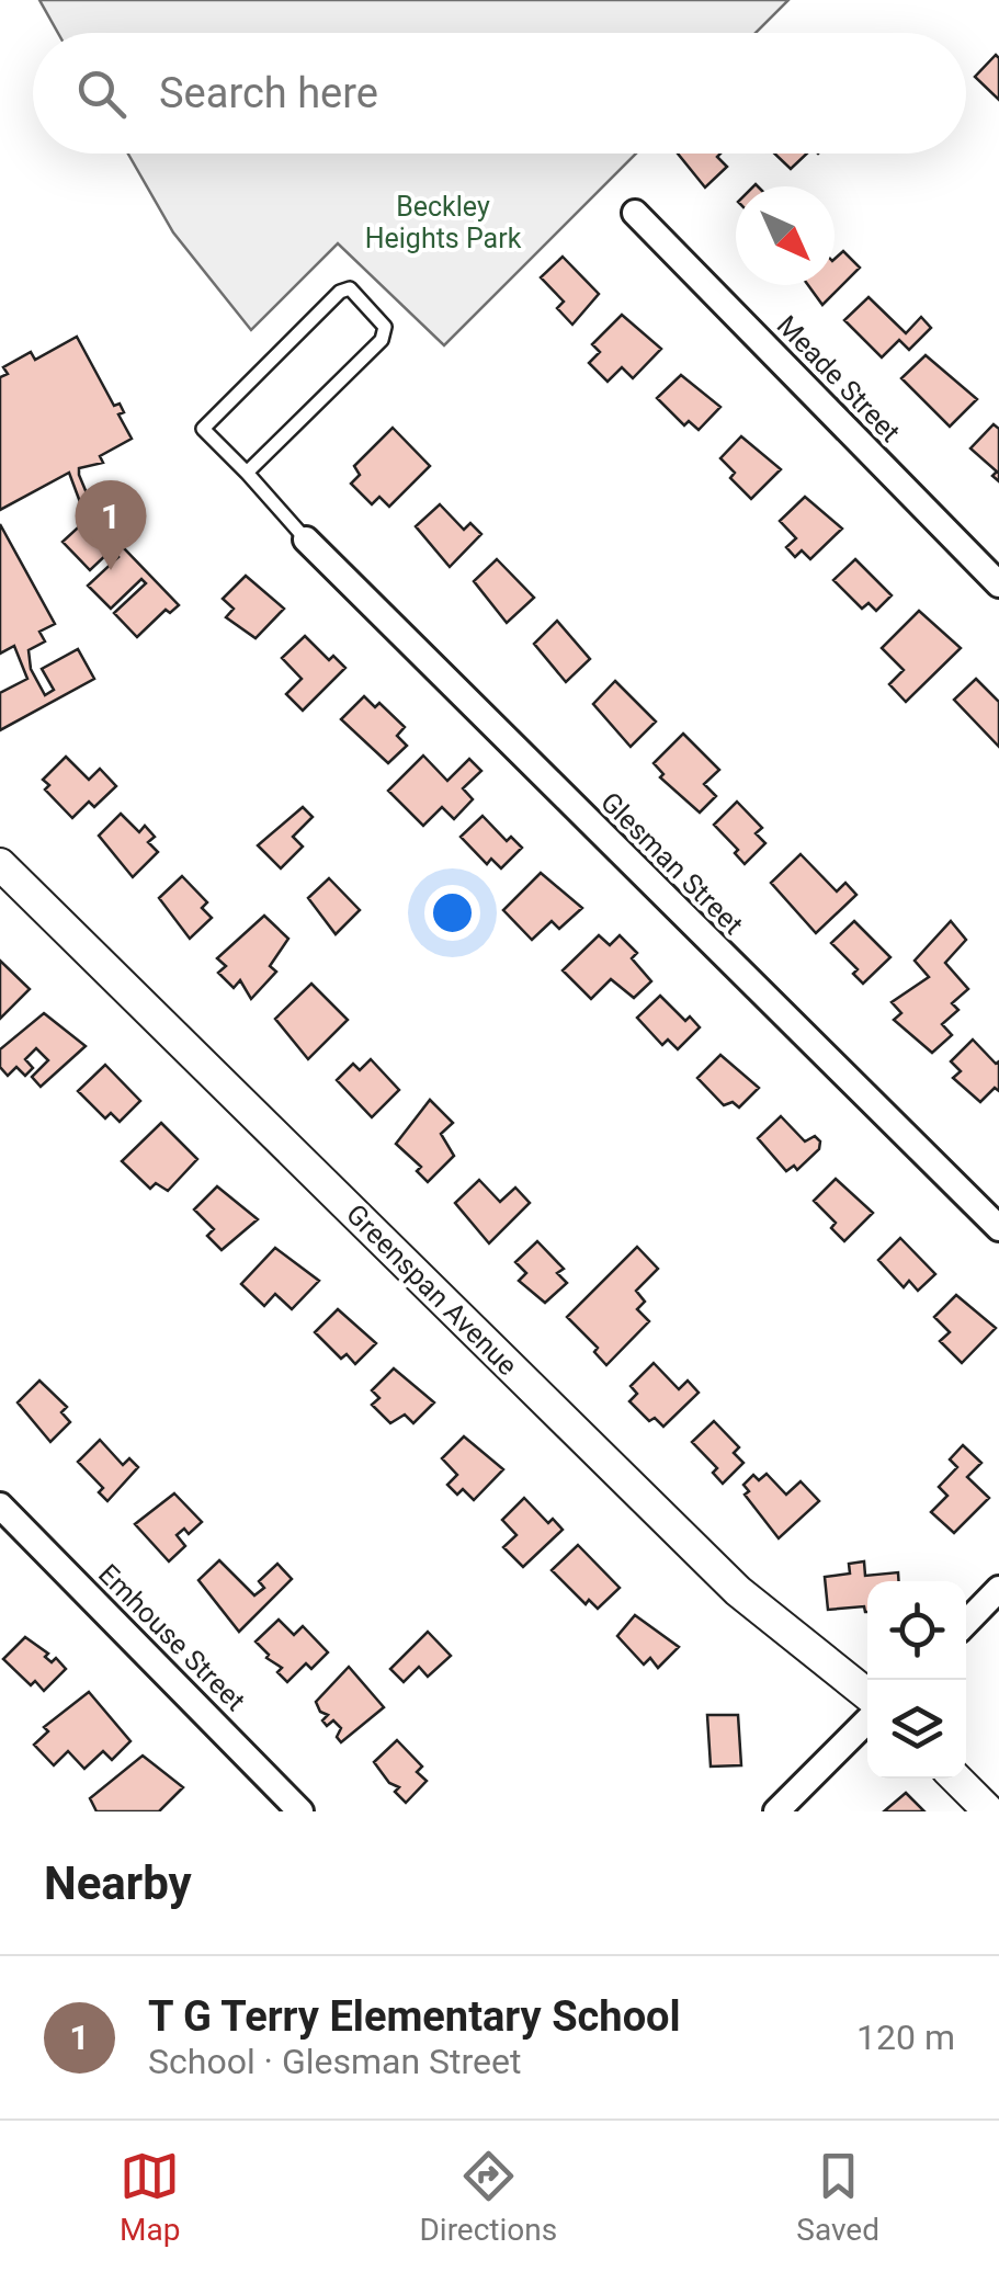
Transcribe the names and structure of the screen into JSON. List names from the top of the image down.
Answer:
{
  "streets": {
    "street": [
      "Meade Street",
      "Glesman Street",
      "Greenspan Avenue",
      "Emhouse Street"
    ]
  },
  "parks": ["Beckley Heights Park"],
  "north": "bottom right",
  "page": {
    "search": "Search here",
    "pins": "1",
    "heading": "Nearby",
    "list": [
      {
        "mark": "1",
        "name": "T G Terry Elementary School",
        "note": "School · Glesman Street",
        "value": "120 m"
      }
    ],
    "nav": ["Map", "Directions", "Saved"]
  }
}
